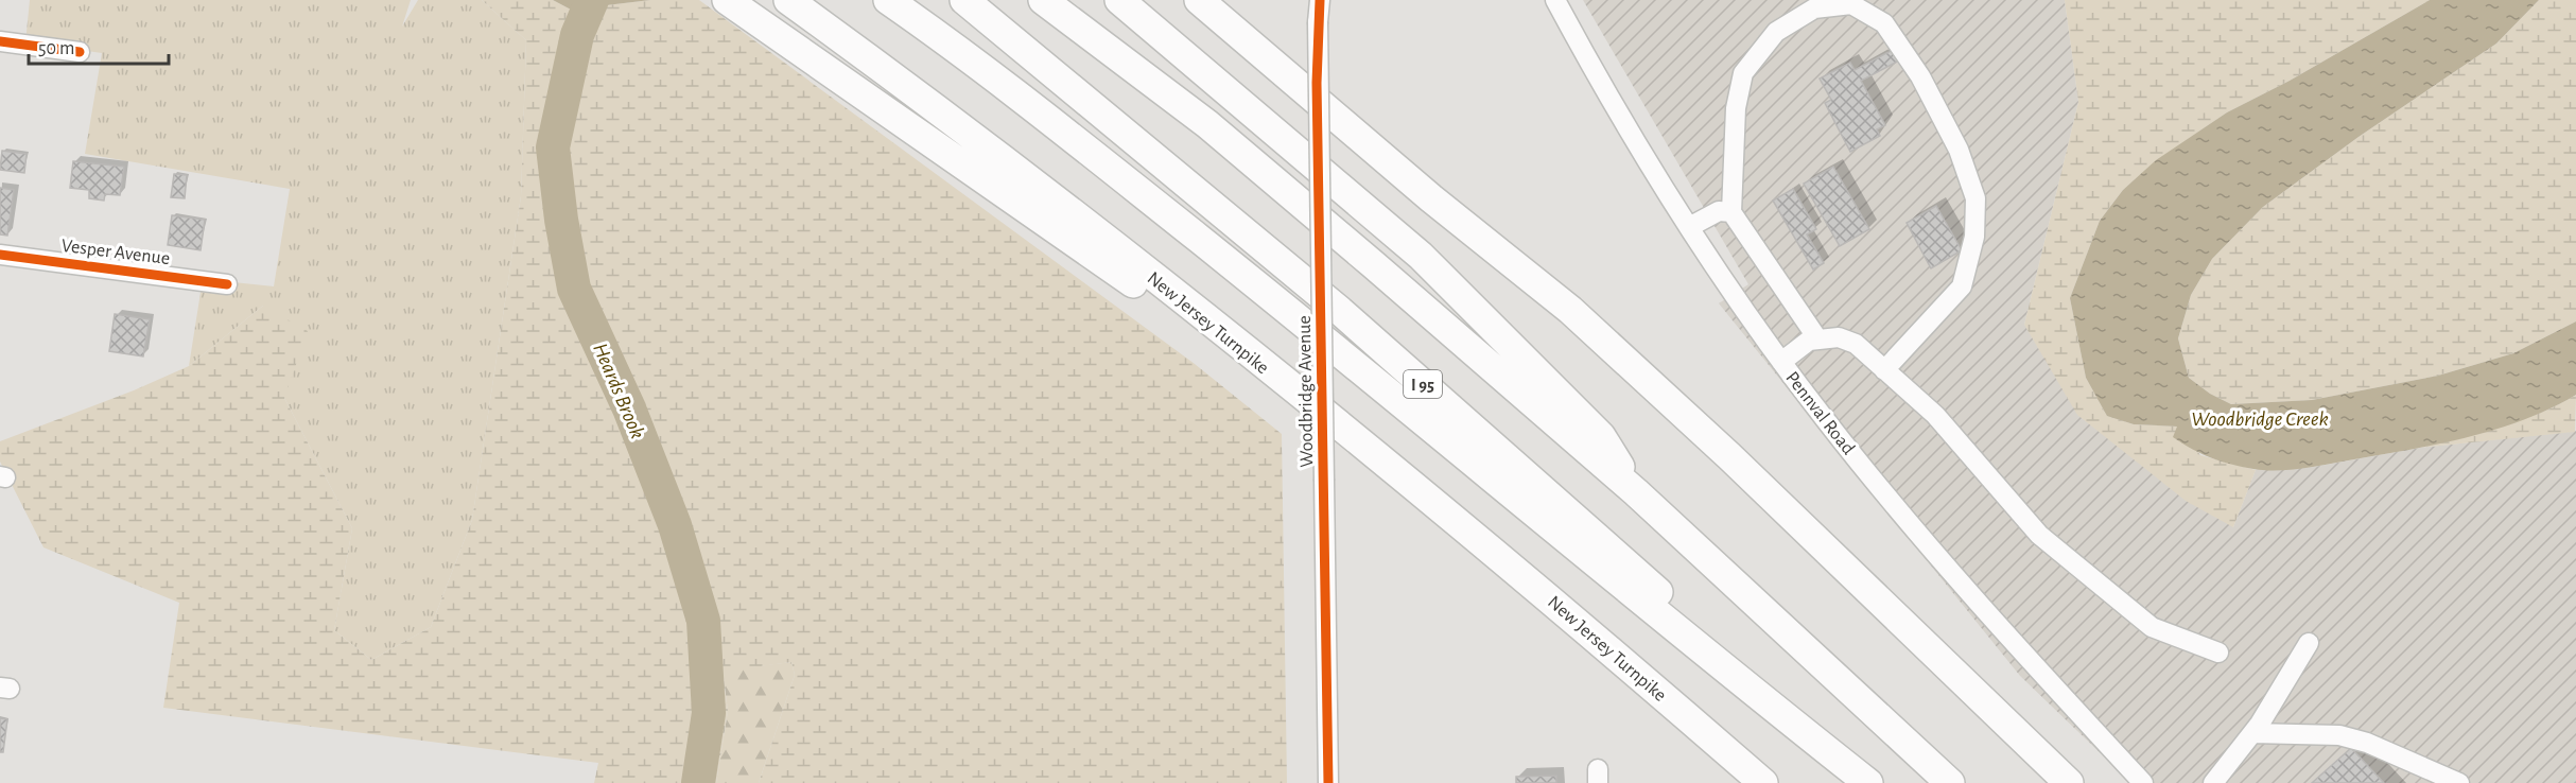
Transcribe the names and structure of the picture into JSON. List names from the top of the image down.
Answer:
{
  "streets": {
    "highway": ["New Jersey Turnpike", "I 95"],
    "street": ["Vesper Avenue", "Woodbridge Avenue", "Pennval Road"]
  },
  "water": ["Heards Brook", "Woodbridge Creek"],
  "scale_bar": "50 m"
}
